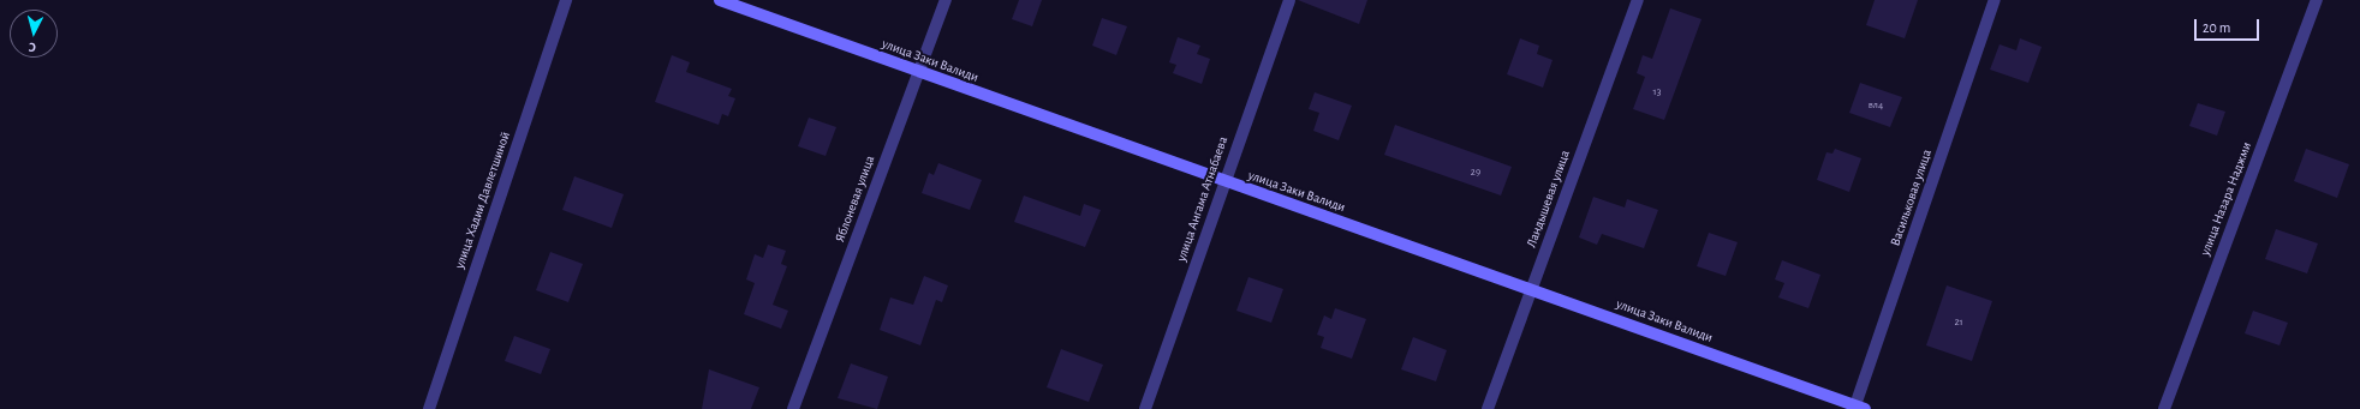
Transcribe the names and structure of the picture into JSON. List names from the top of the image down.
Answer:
{
  "streets": {
    "street": [
      "улица Заки Валиди",
      "Васильковая улица",
      "Яблоневая улица",
      "улица Ангама Атнабаева",
      "Ландышевая улица",
      "улица Назара Наджми",
      "улица Хадии Давлетшиной"
    ]
  },
  "crossings": [
    ["улица Заки Валиди", "Васильковая улица"],
    ["улица Заки Валиди", "Яблоневая улица"],
    ["улица Заки Валиди", "улица Ангама Атнабаева"],
    ["улица Заки Валиди", "Ландышевая улица"]
  ],
  "house_numbers": [
    "13",
    "вл4",
    "29",
    "21"
  ],
  "scale_bar": "20 m",
  "north": "bottom"
}
